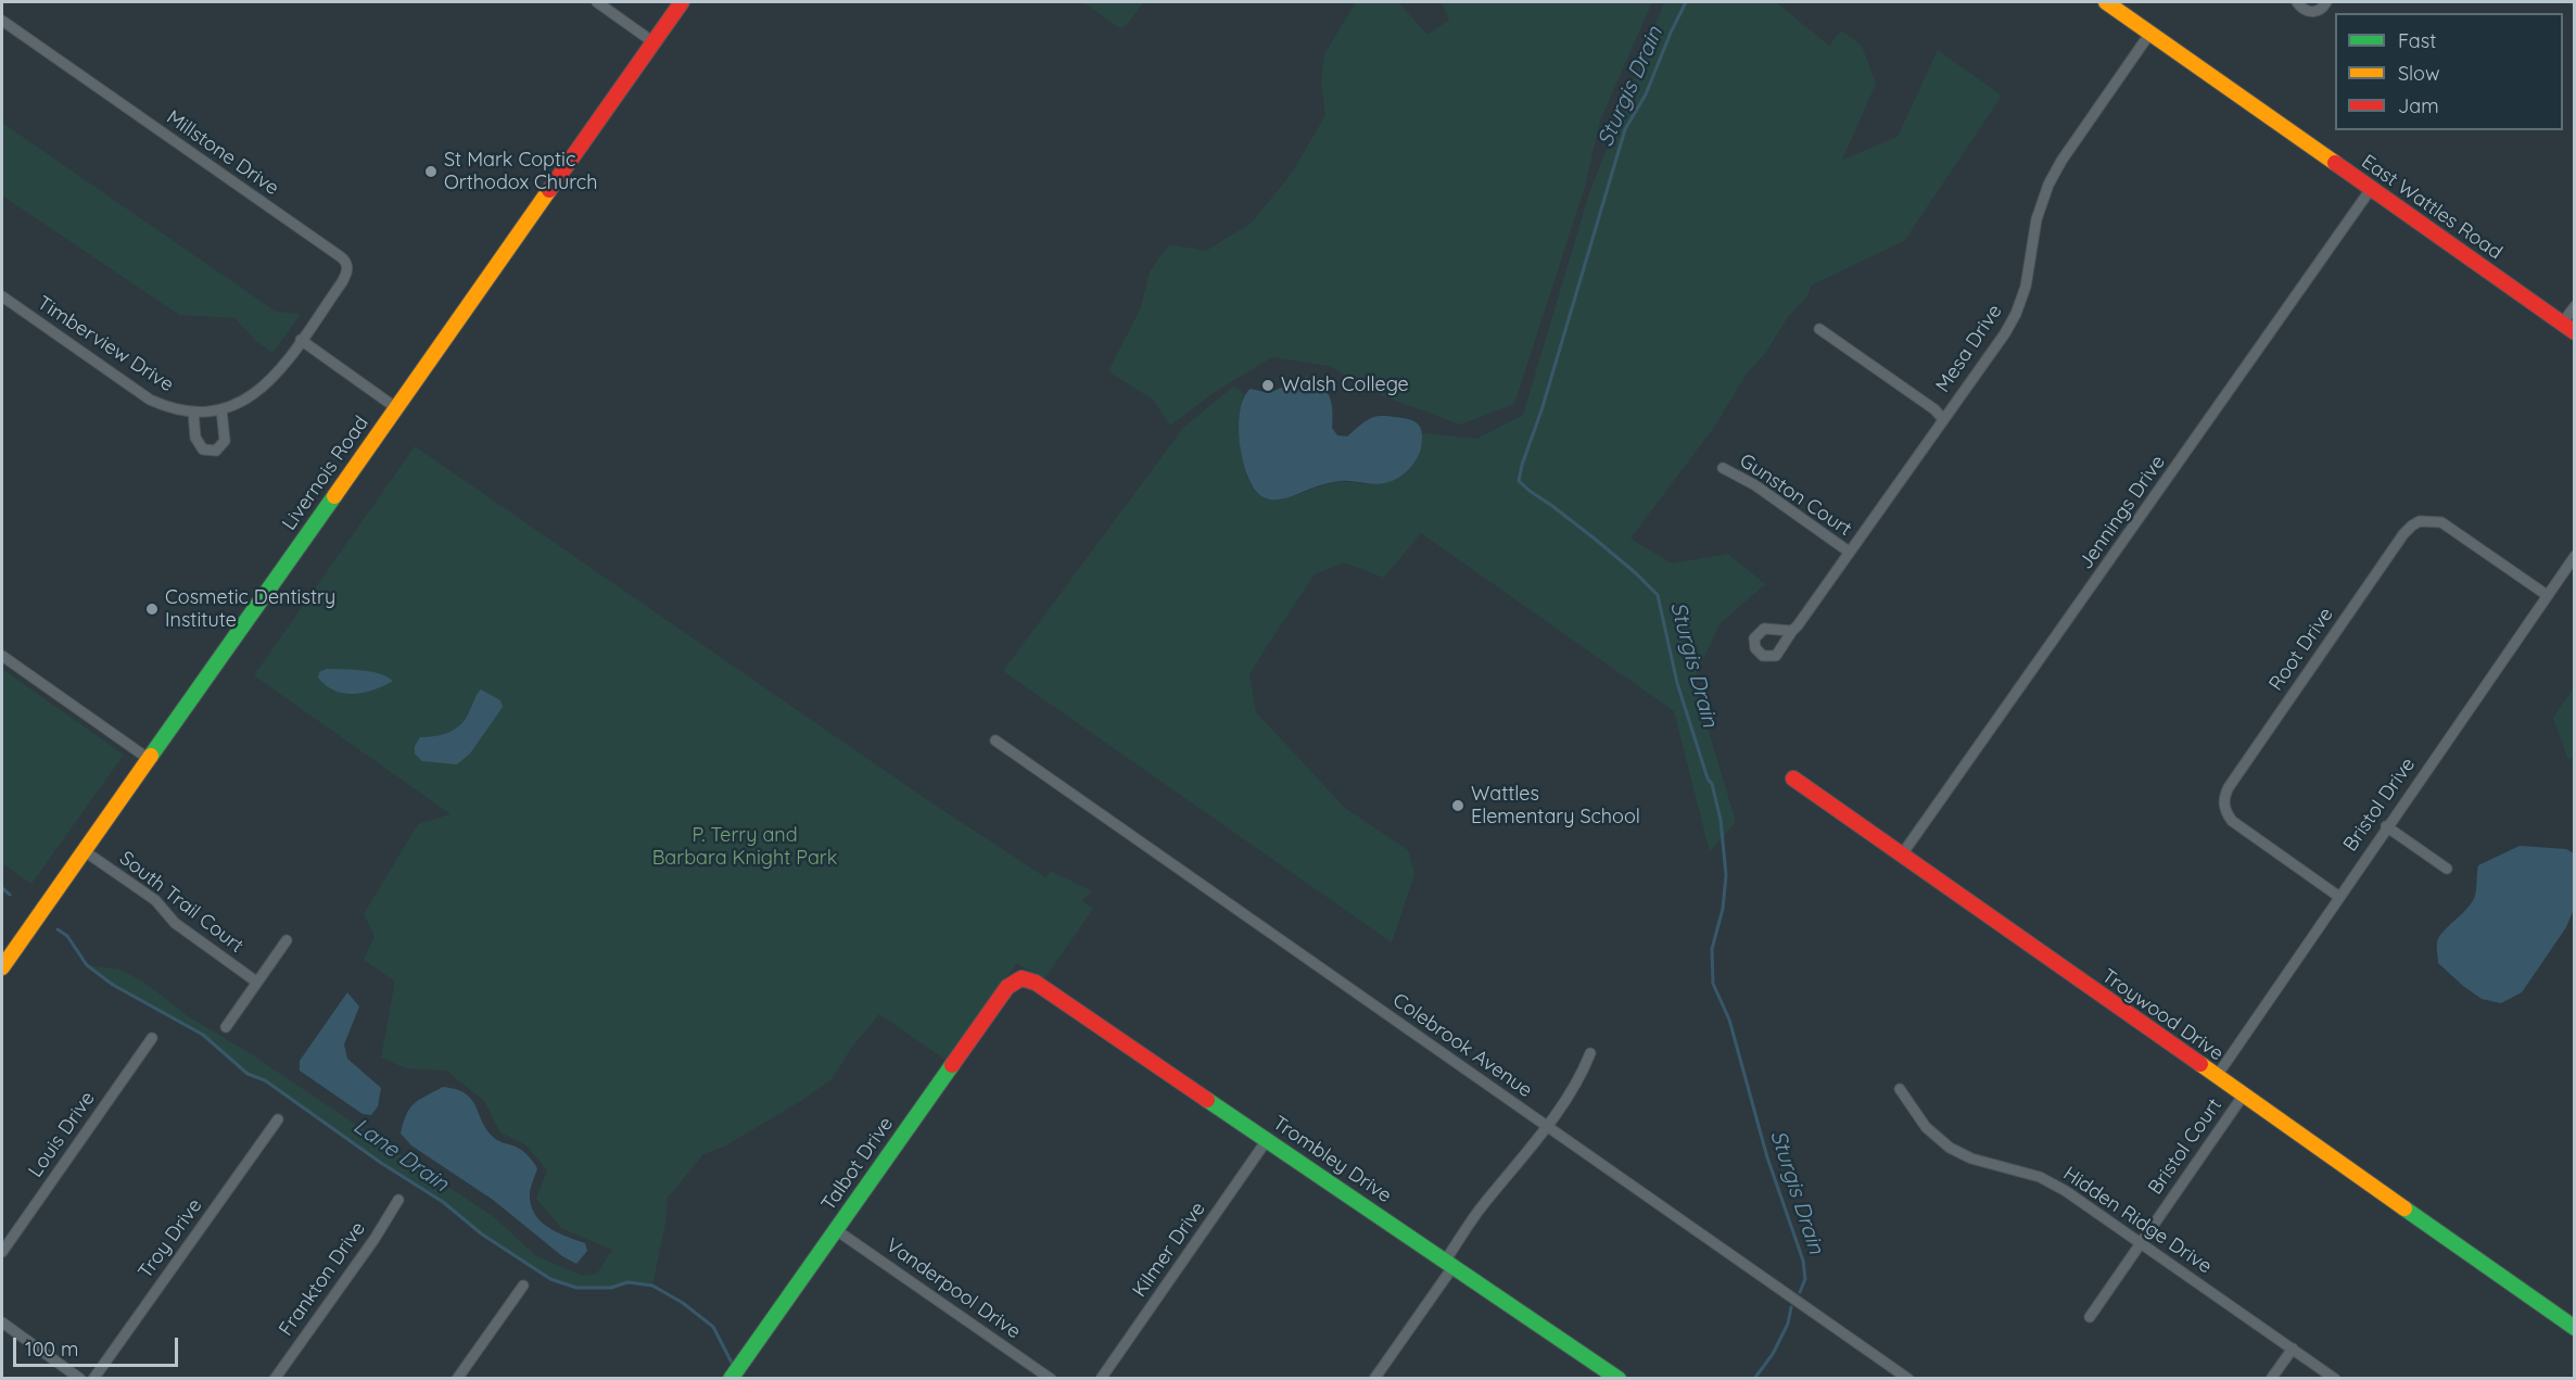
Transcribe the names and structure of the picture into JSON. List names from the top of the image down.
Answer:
{
  "streets": {
    "street": [
      "Millstone Drive",
      "East Wattles Road",
      "Timberview Drive",
      "Mesa Drive",
      "Livernois Road",
      "Gunston Court",
      "Jennings Drive",
      "Root Drive",
      "Bristol Drive",
      "South Trail Court",
      "Troywood Drive",
      "Colebrook Avenue",
      "Louis Drive",
      "Bristol Court",
      "Trombley Drive",
      "Talbot Drive",
      "Hidden Ridge Drive",
      "Troy Drive",
      "Kilmer Drive",
      "Frankton Drive",
      "Vanderpool Drive"
    ]
  },
  "crossings": [
    ["Millstone Drive", "Timberview Drive"],
    ["East Wattles Road", "Mesa Drive"],
    ["East Wattles Road", "Jennings Drive"],
    ["Mesa Drive", "Gunston Court"],
    ["Livernois Road", "South Trail Court"],
    ["Jennings Drive", "Troywood Drive"],
    ["Root Drive", "Bristol Drive"],
    ["Bristol Drive", "Troywood Drive"],
    ["Troywood Drive", "Bristol Court"],
    ["Bristol Court", "Hidden Ridge Drive"],
    ["Trombley Drive", "Talbot Drive"],
    ["Trombley Drive", "Kilmer Drive"],
    ["Talbot Drive", "Vanderpool Drive"]
  ],
  "water": ["Sturgis Drain", "Lane Drain"],
  "parks": ["P. Terry and Barbara Knight Park"],
  "places": [
    "St Mark Coptic Orthodox Church",
    "Walsh College",
    "Cosmetic Dentistry Institute",
    "Wattles Elementary School"
  ],
  "legend": ["Fast", "Slow", "Jam"],
  "scale_bar": "100 m"
}
